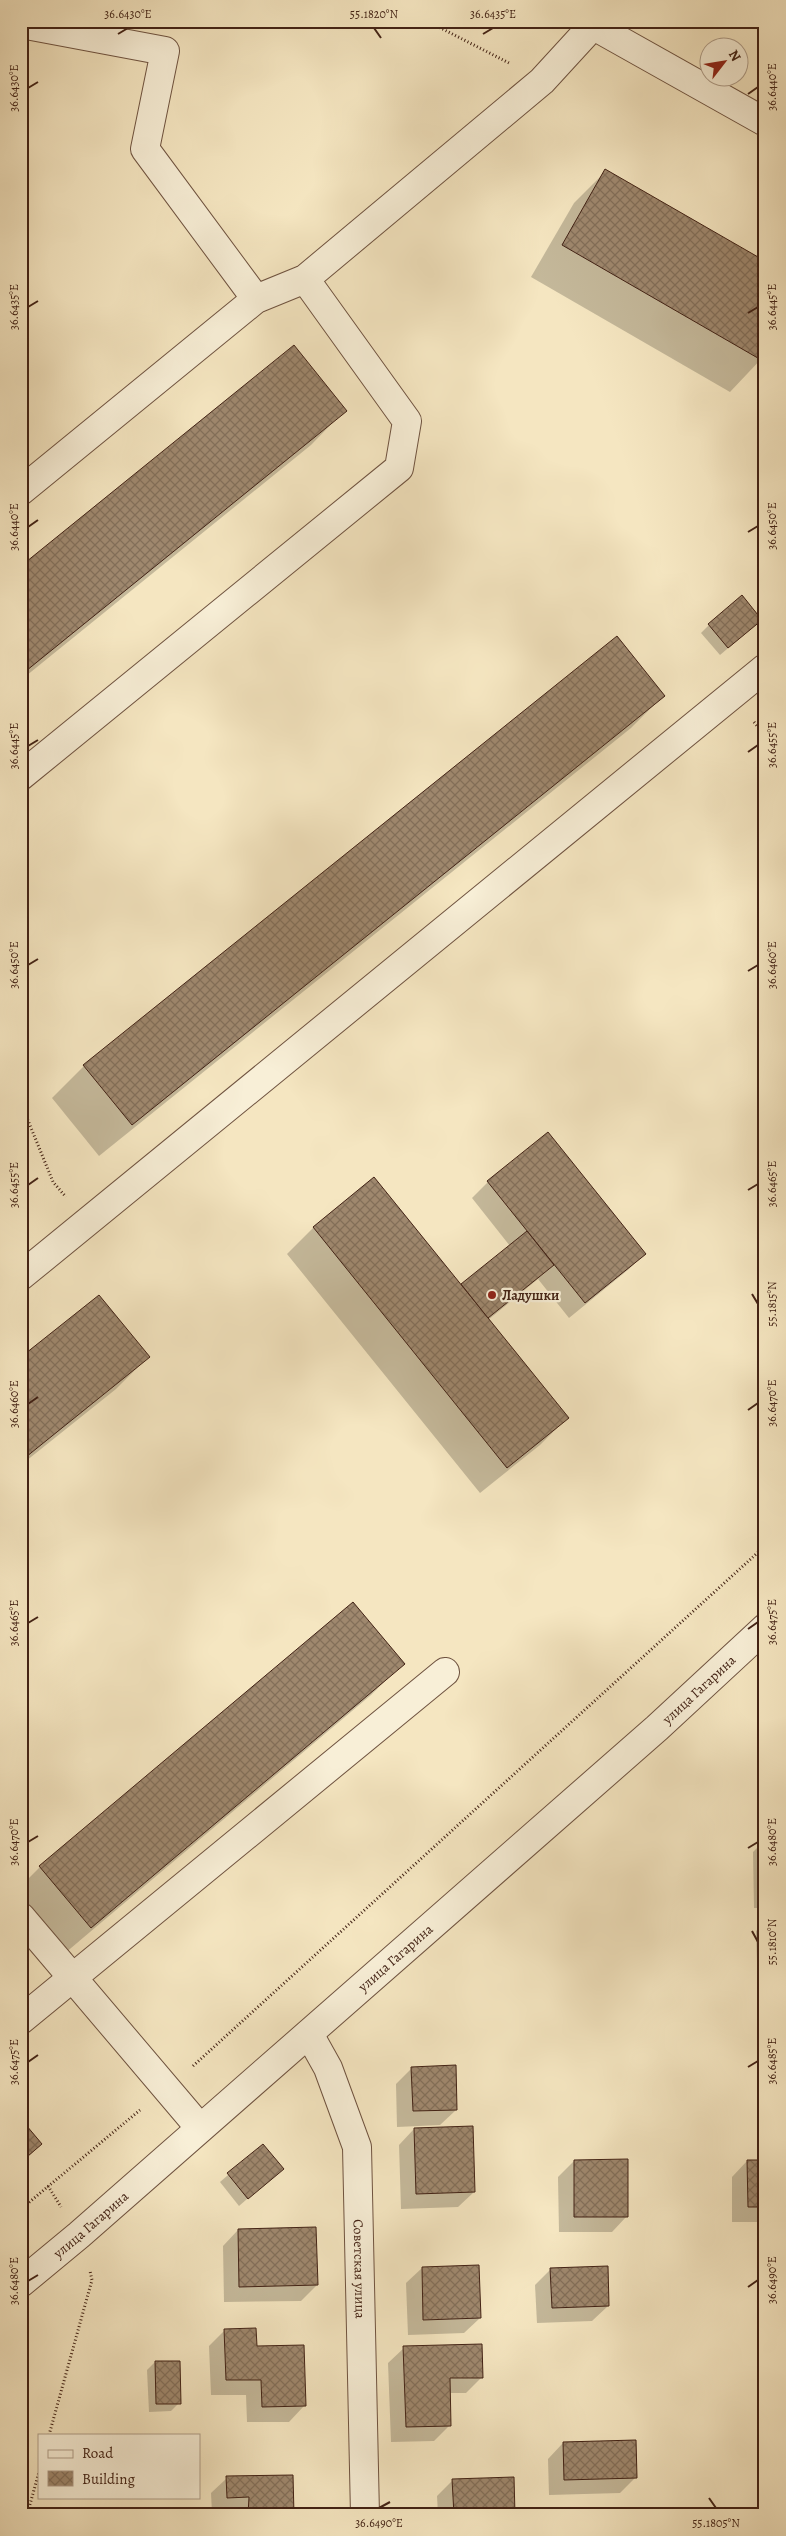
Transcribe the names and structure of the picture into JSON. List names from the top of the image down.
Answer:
{
  "streets": {
    "street": ["улица Гагарина", "Советская улица"]
  },
  "crossings": [
    ["улица Гагарина", "Советская улица"]
  ],
  "places": ["Ладушки"],
  "legend": ["Road", "Building"],
  "north": "top right",
  "coordinates": [
    "36.6430°E",
    "55.1820°N",
    "36.6435°E",
    "36.6440°E",
    "36.6445°E",
    "36.6450°E",
    "36.6455°E",
    "36.6460°E",
    "36.6465°E",
    "55.1815°N",
    "36.6470°E",
    "36.6475°E",
    "36.6480°E",
    "55.1810°N",
    "36.6485°E",
    "36.6490°E",
    "55.1805°N"
  ]
}
